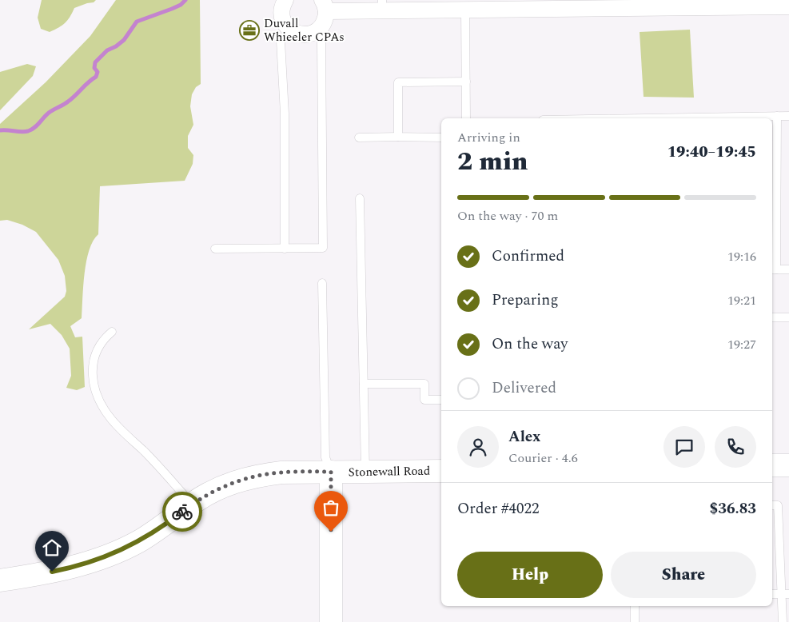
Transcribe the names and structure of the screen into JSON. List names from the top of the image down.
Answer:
{
  "streets": {
    "street": ["Stonewall Road"]
  },
  "places": {
    "office": ["Duvall Whieeler CPAs"]
  },
  "page": {
    "heading": ["2 min", "Arriving in", "19:40–19:45"],
    "panel": [
      "Alex",
      "Courier · 4.6",
      "Order #4022",
      "$36.83"
    ],
    "bar": "On the way · 70 m",
    "list": [
      ["Confirmed", "19:16"],
      ["Preparing", "19:21"],
      ["On the way", "19:27"],
      "Delivered"
    ],
    "buttons": ["Help", "Share"]
  }
}
